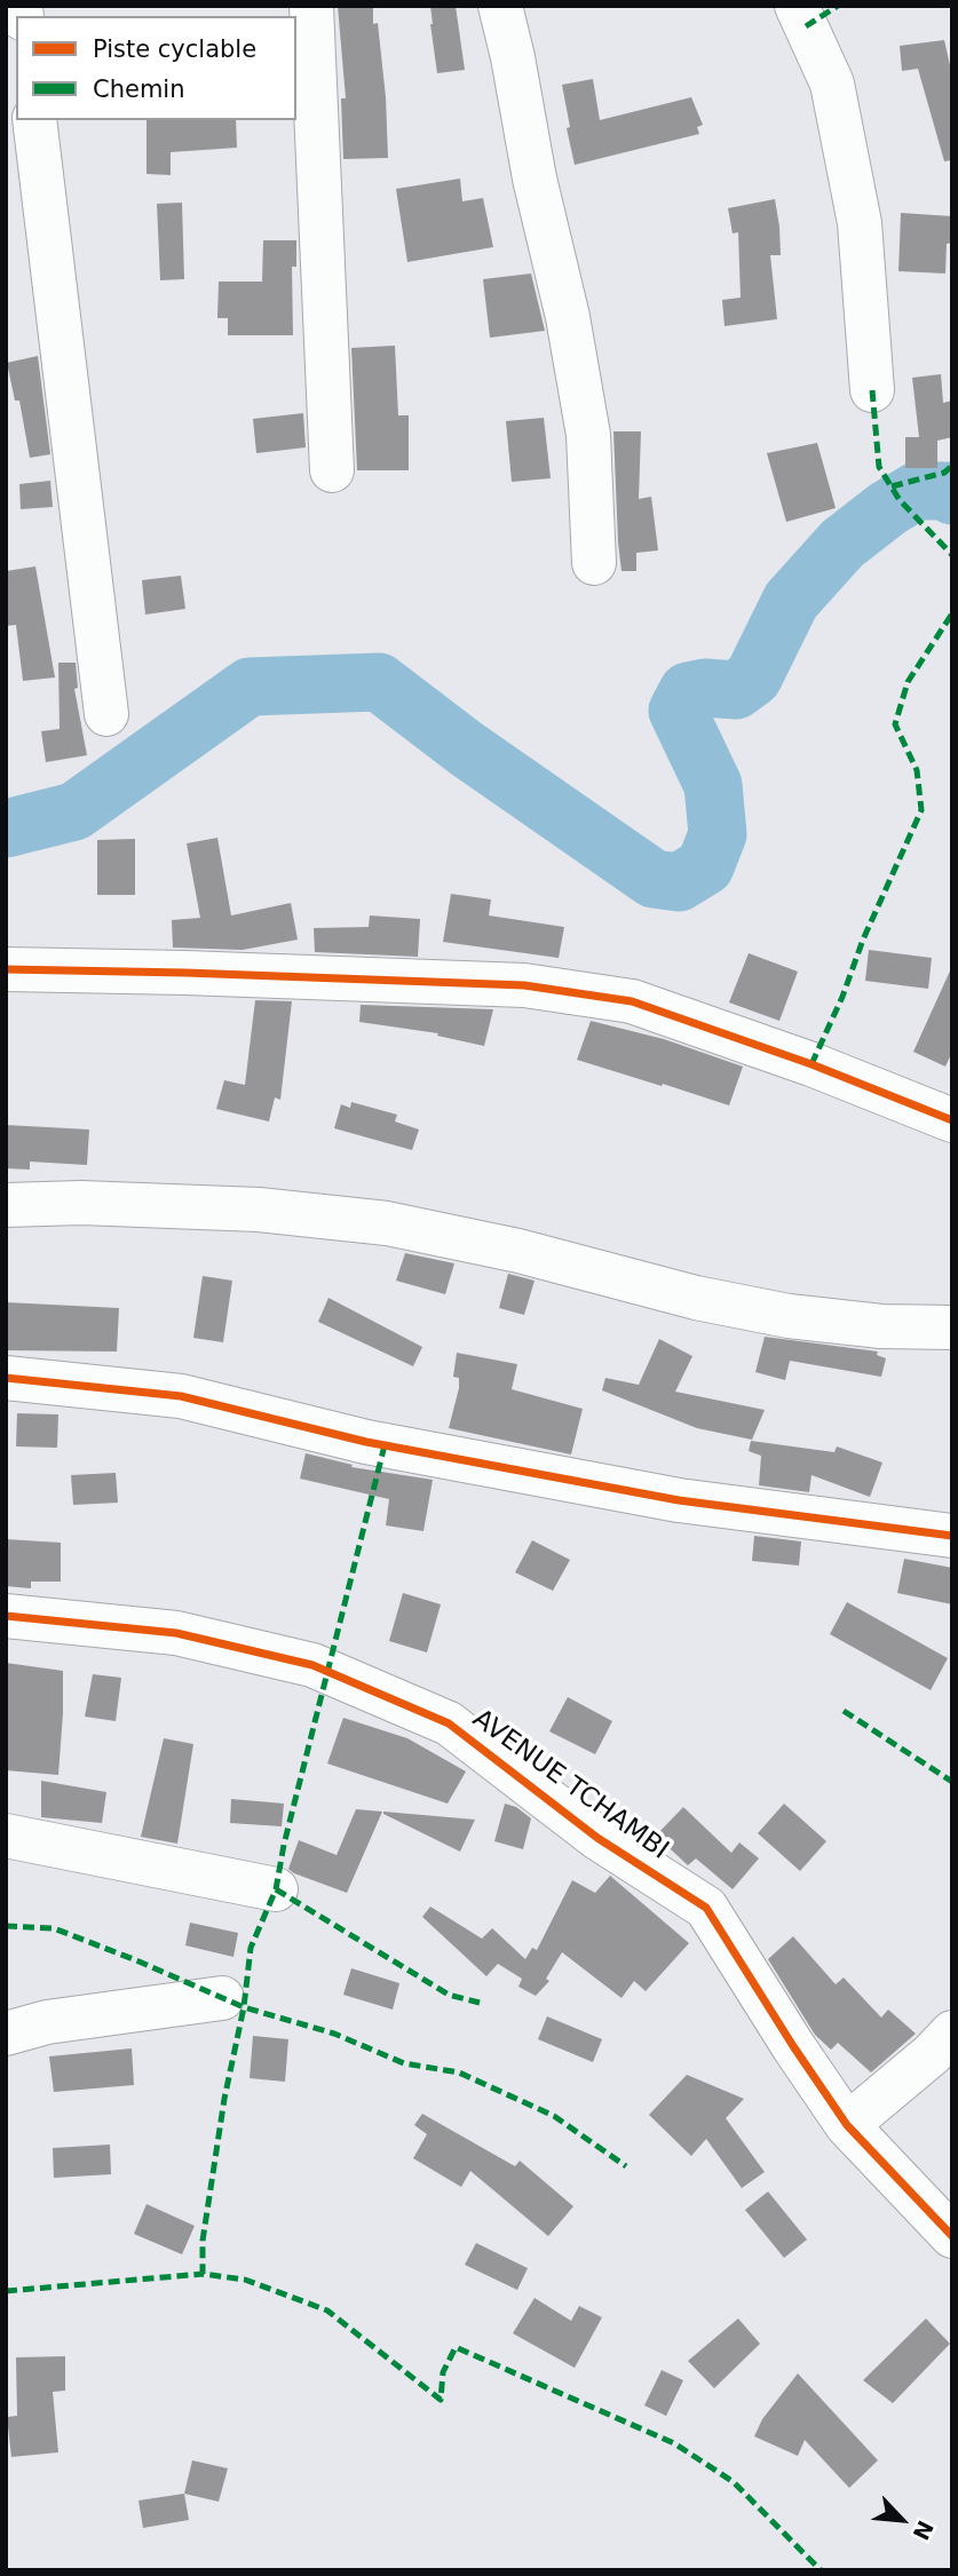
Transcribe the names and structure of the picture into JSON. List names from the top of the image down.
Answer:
{
  "streets": {
    "street": ["AVENUE TCHAMBI"]
  },
  "legend": ["Piste cyclable", "Chemin"],
  "north": "bottom right"
}
